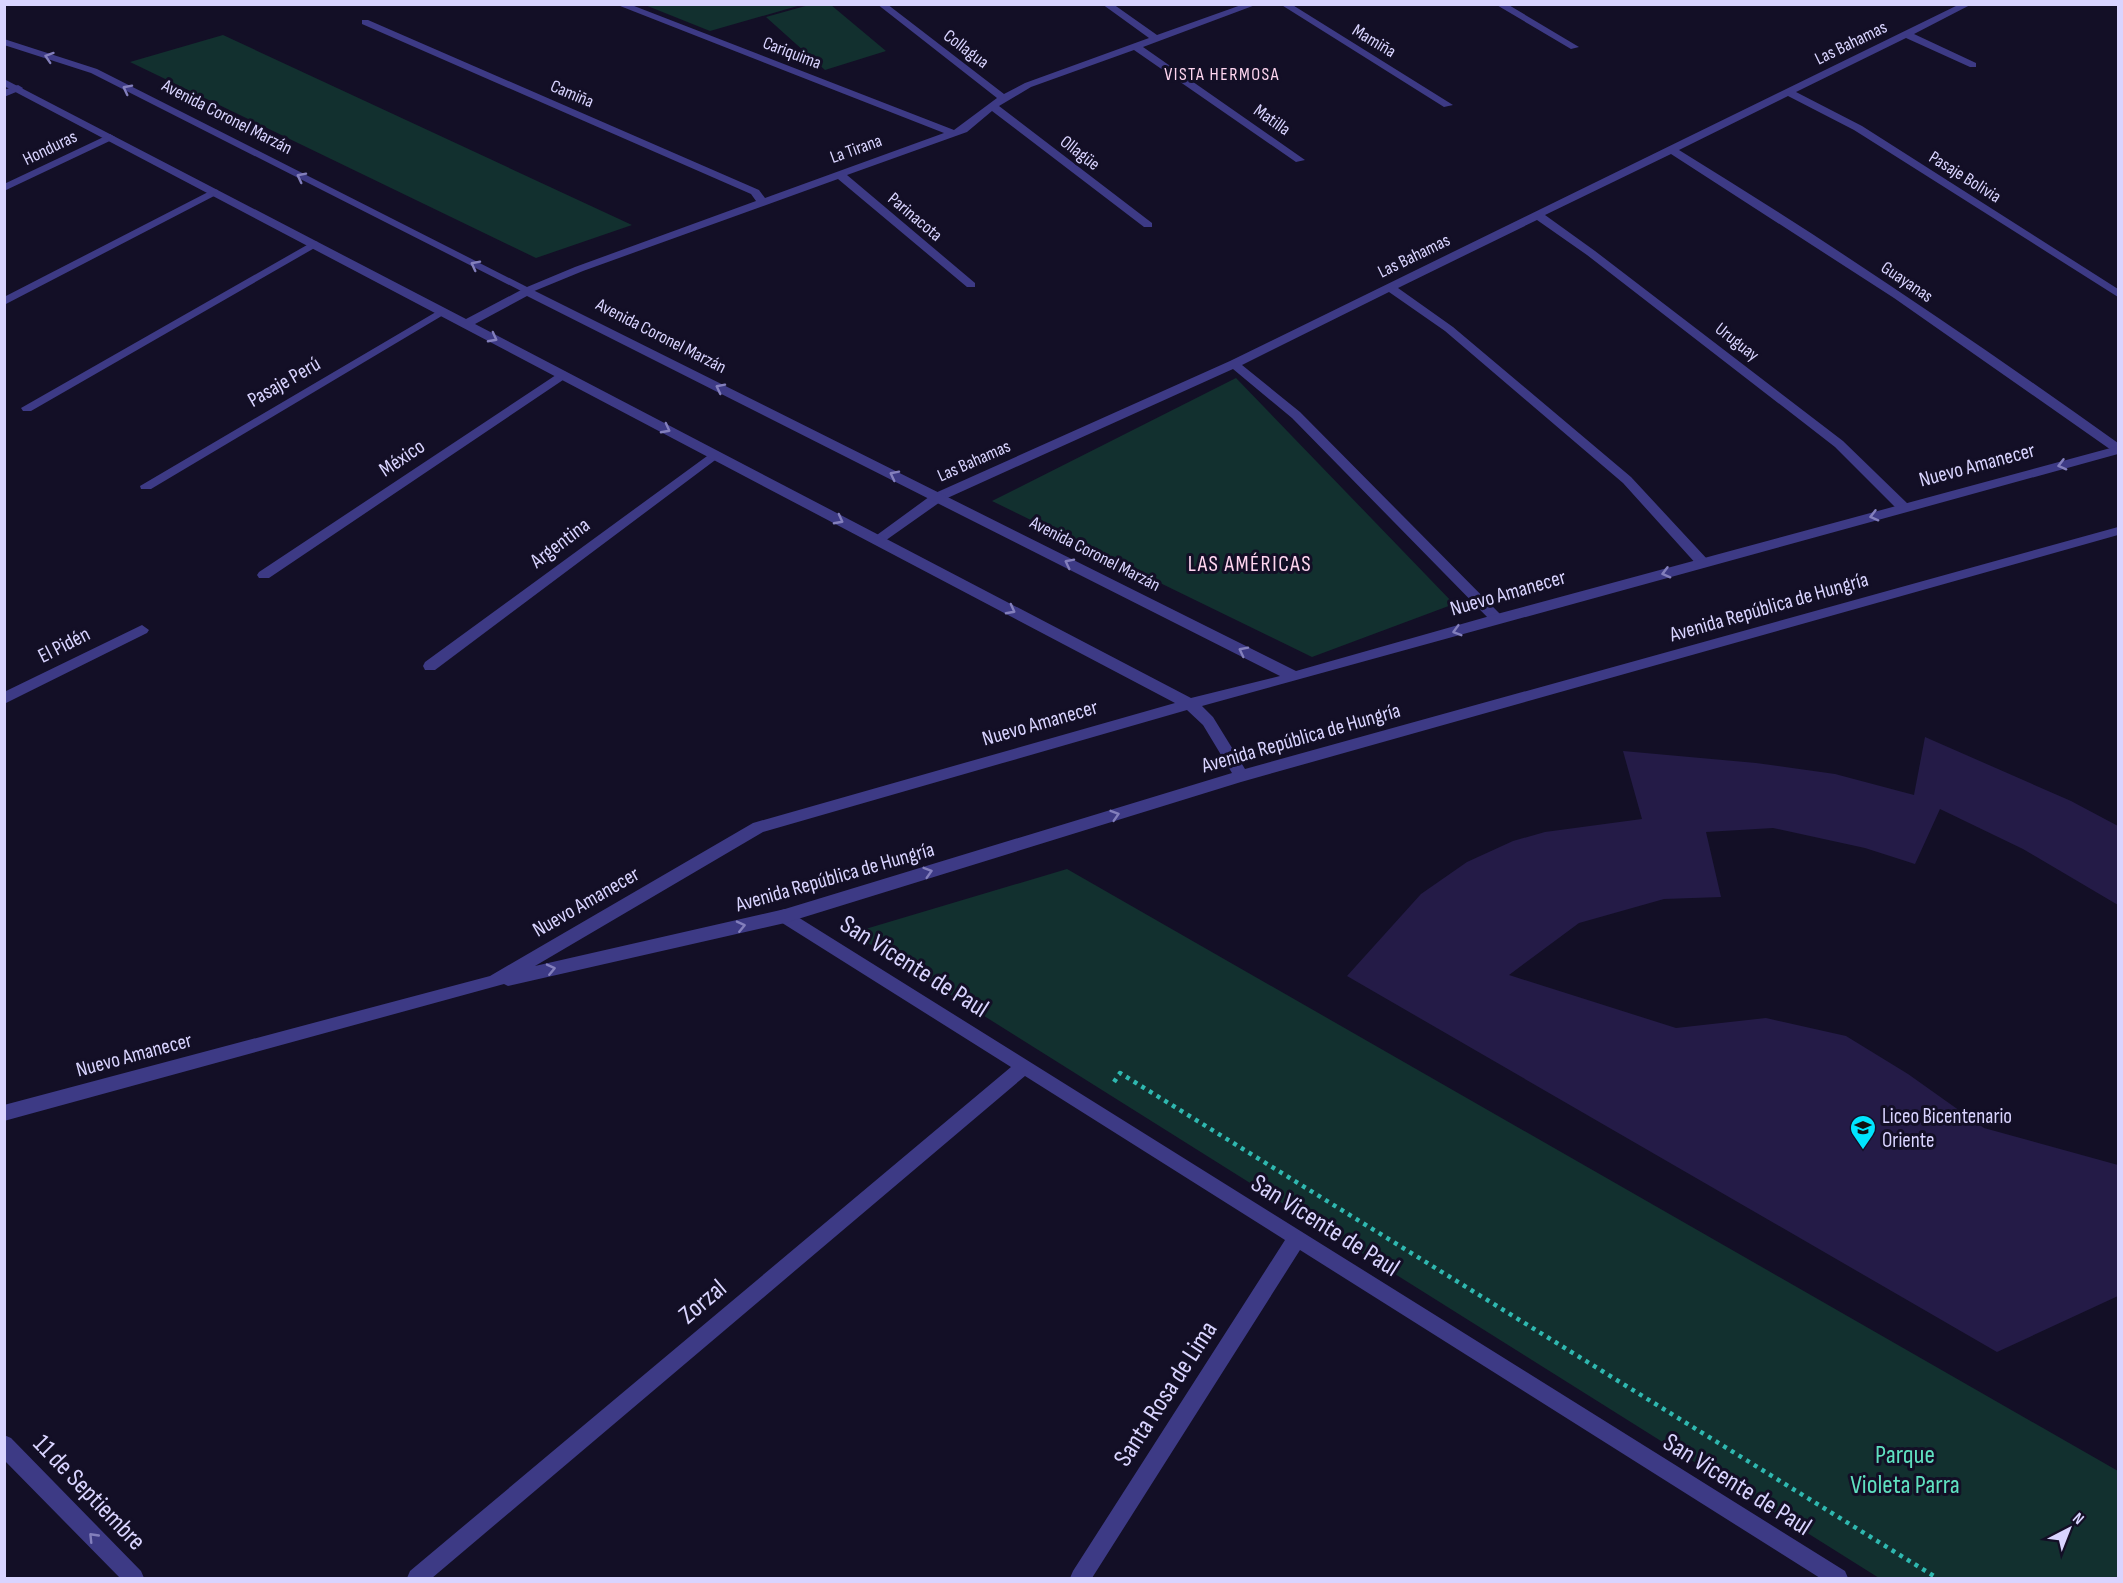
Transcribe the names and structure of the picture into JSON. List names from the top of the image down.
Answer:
{
  "streets": {
    "street": [
      "Mamiña",
      "Las Bahamas",
      "Collagua",
      "Cariquima",
      "Camiña",
      "Avenida Coronel Marzán",
      "Matilla",
      "Honduras",
      "La Tirana",
      "Ollagüe",
      "Pasaje Bolivia",
      "Parinacota",
      "Guayanas",
      "Uruguay",
      "Pasaje Perú",
      "México",
      "Nuevo Amanecer",
      "Argentina",
      "Avenida República de Hungría",
      "El Pidén",
      "San Vicente de Paul",
      "Zorzal",
      "Santa Rosa de Lima",
      "11 de Septiembre"
    ]
  },
  "crossings": [
    ["Las Bahamas", "Avenida Coronel Marzán"],
    ["Las Bahamas", "Pasaje Bolivia"],
    ["Las Bahamas", "Guayanas"],
    ["Las Bahamas", "Uruguay"],
    ["Collagua", "La Tirana"],
    ["Cariquima", "La Tirana"],
    ["Camiña", "La Tirana"],
    ["Avenida Coronel Marzán", "La Tirana"],
    ["Avenida Coronel Marzán", "Nuevo Amanecer"],
    ["Matilla", "La Tirana"],
    ["La Tirana", "Ollagüe"],
    ["La Tirana", "Parinacota"],
    ["Guayanas", "Nuevo Amanecer"],
    ["Uruguay", "Nuevo Amanecer"],
    ["Nuevo Amanecer", "Avenida República de Hungría"],
    ["Avenida República de Hungría", "San Vicente de Paul"],
    ["San Vicente de Paul", "Zorzal"],
    ["San Vicente de Paul", "Santa Rosa de Lima"]
  ],
  "one_way": ["Nuevo Amanecer", "Avenida República de Hungría", "11 de Septiembre"],
  "districts": ["VISTA HERMOSA", "LAS AMÉRICAS"],
  "parks": ["Parque Violeta Parra"],
  "places": {
    "school or university": ["Liceo Bicentenario Oriente"]
  },
  "north": "top right"
}
